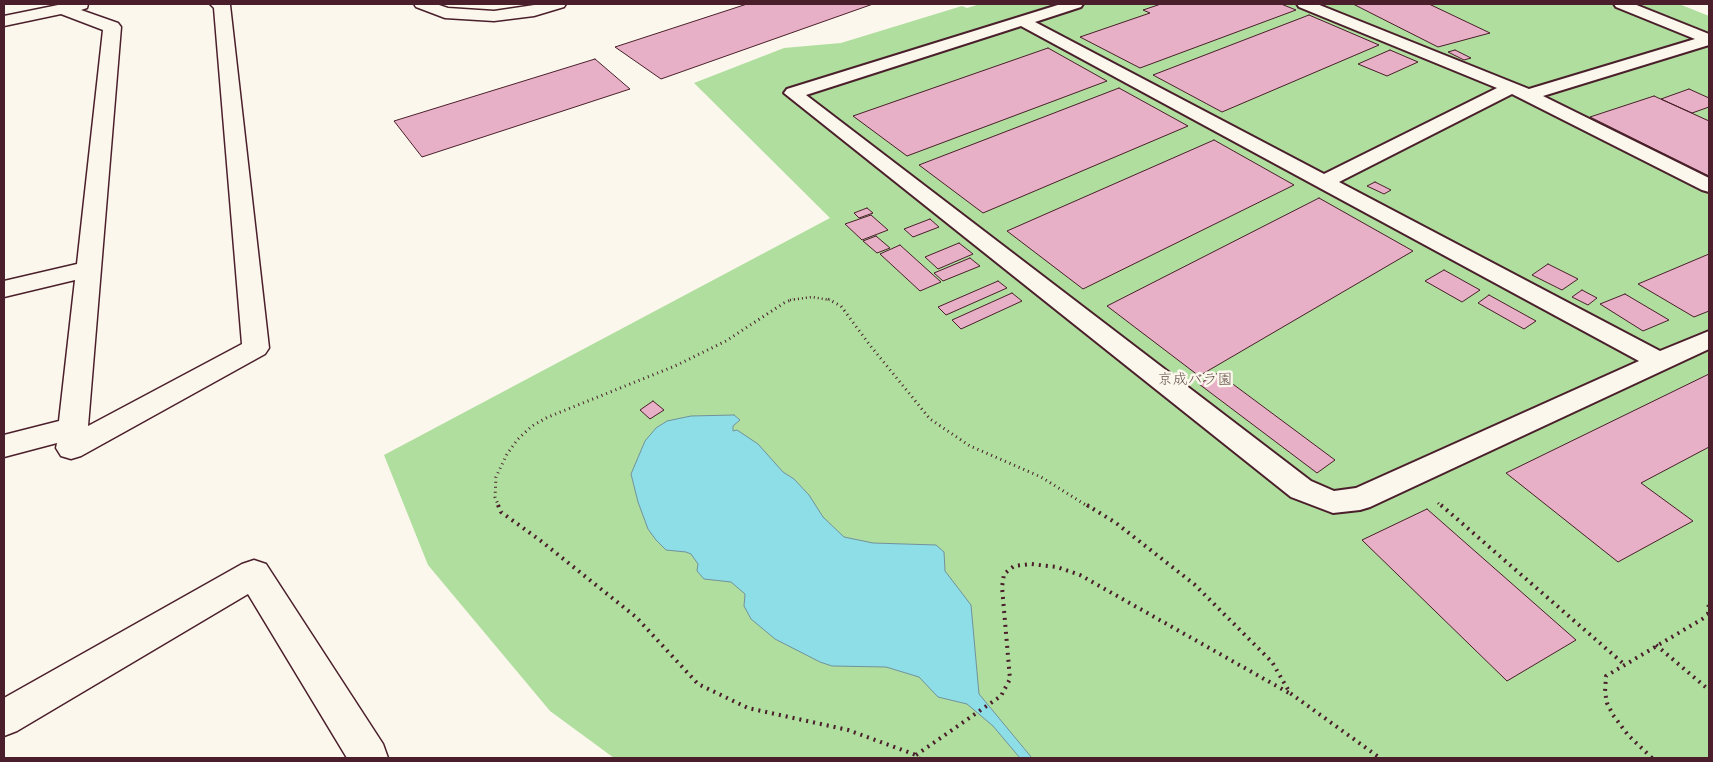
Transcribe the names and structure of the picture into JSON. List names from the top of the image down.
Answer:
{
  "parks": ["京成バラ園"]
}
